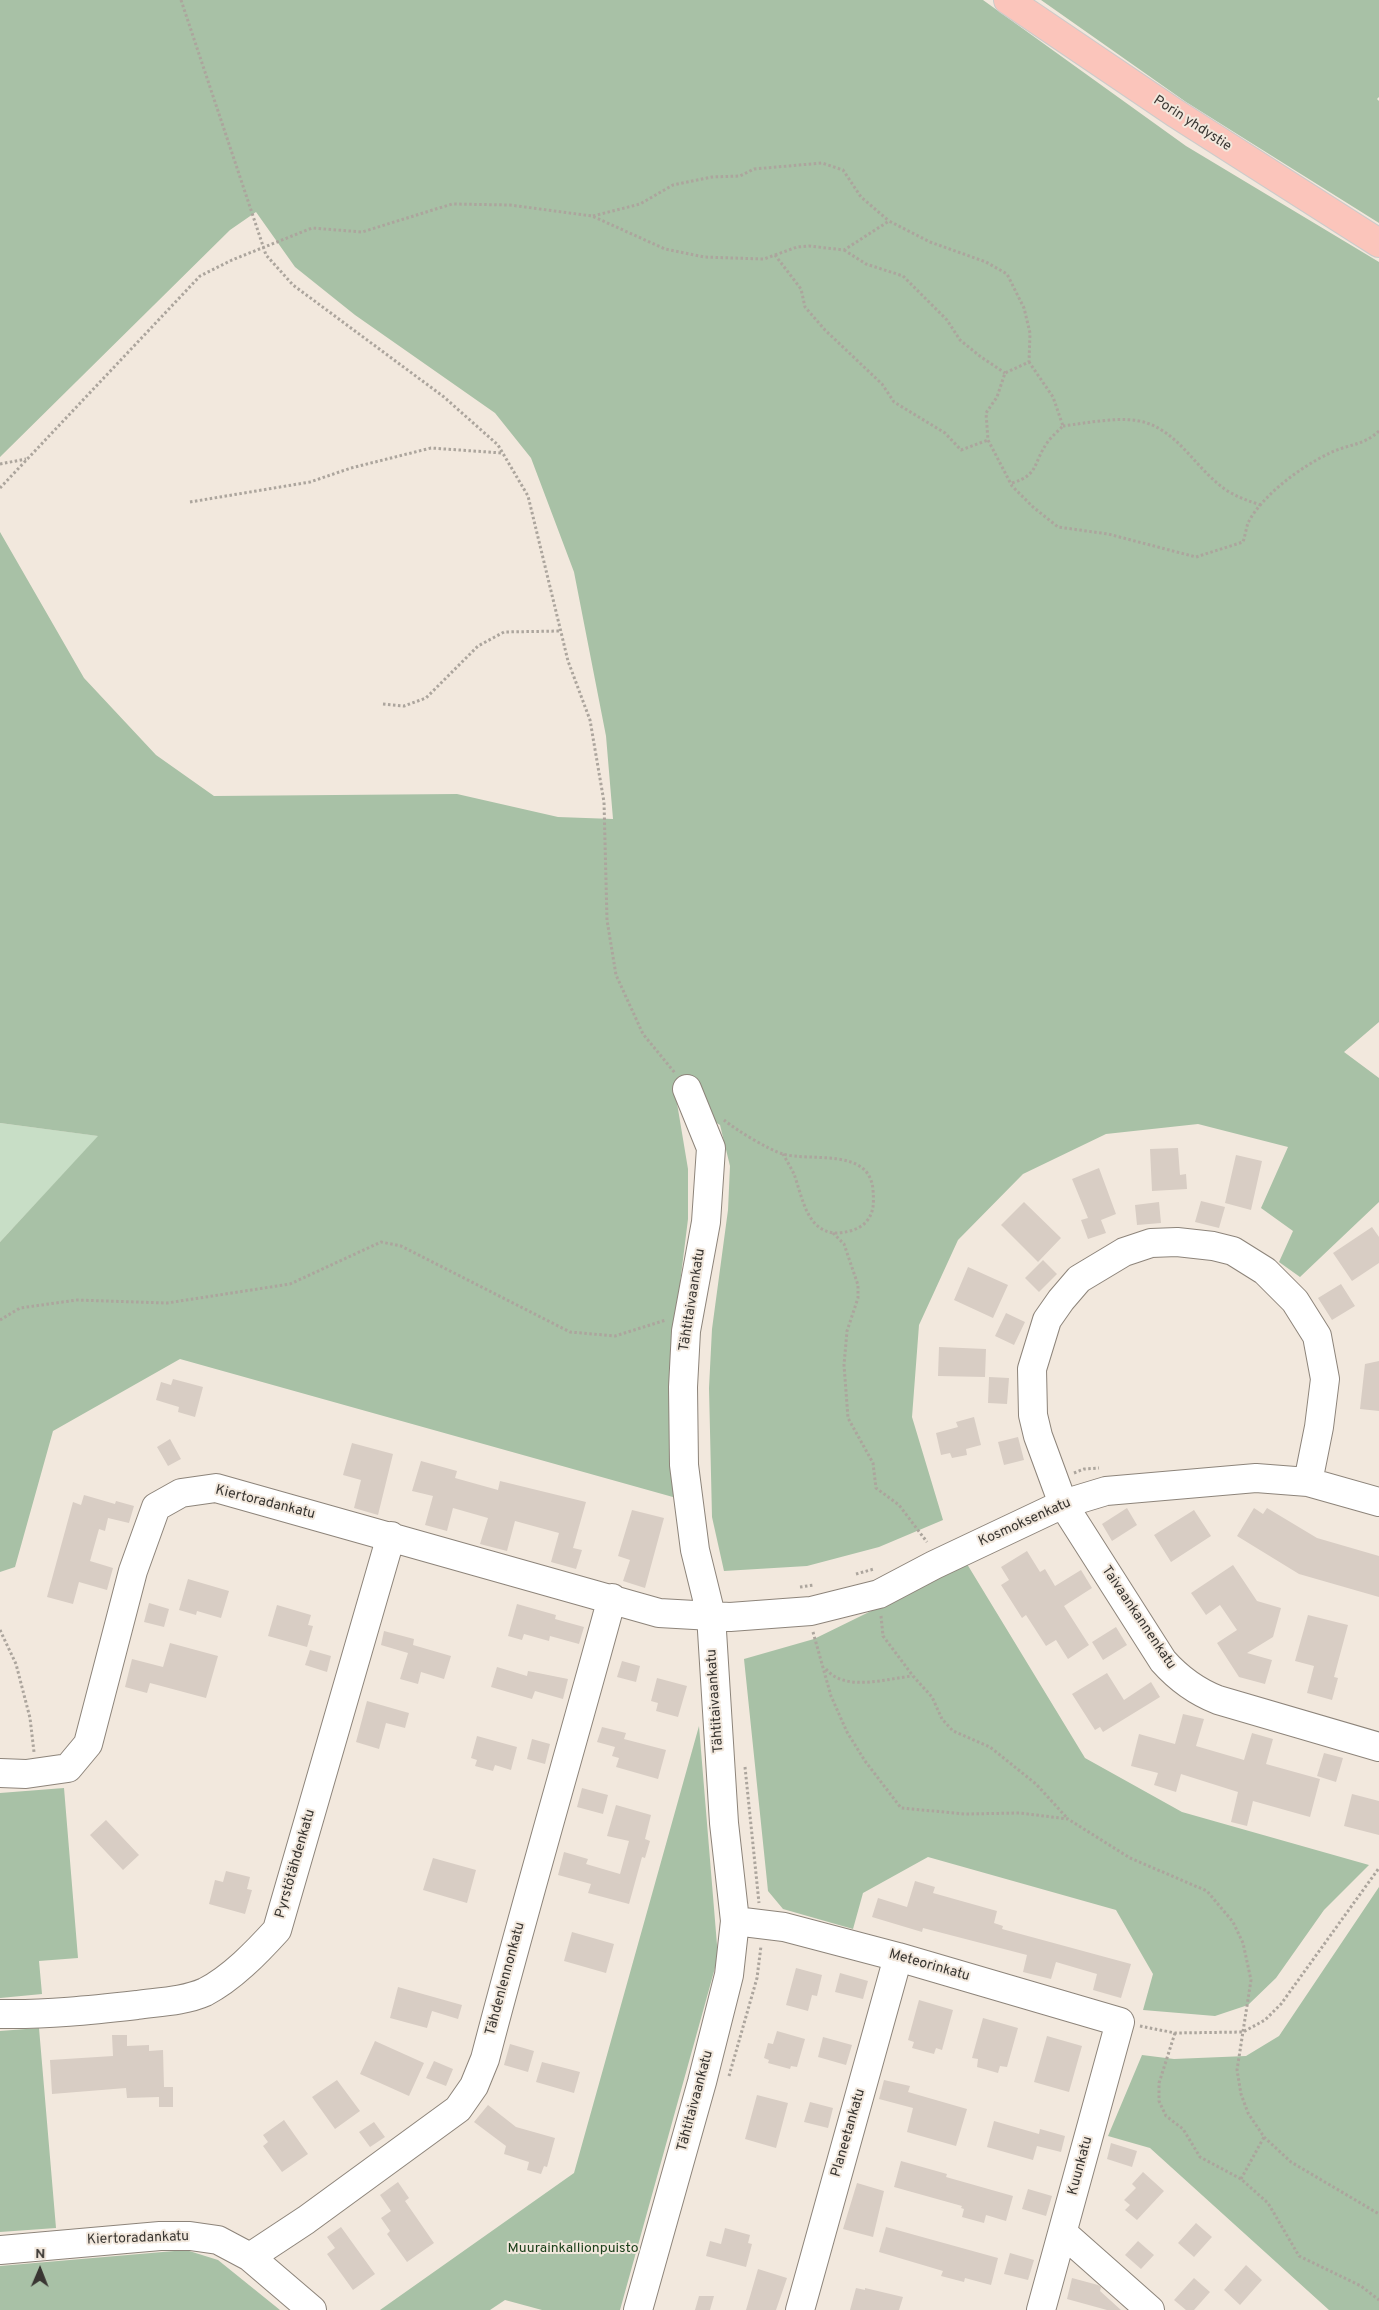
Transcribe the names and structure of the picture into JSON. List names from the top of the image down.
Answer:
{
  "streets": {
    "main road": ["Porin yhdystie"],
    "street": [
      "Tähtitaivaankatu",
      "Kiertoradankatu",
      "Kosmoksenkatu",
      "Taivaankannenkatu",
      "Pyrstötähdenkatu",
      "Meteorinkatu",
      "Tähdenlennonkatu",
      "Planeetankatu",
      "Kuunkatu"
    ]
  },
  "crossings": [
    ["Tähtitaivaankatu", "Kiertoradankatu"],
    ["Tähtitaivaankatu", "Kosmoksenkatu"],
    ["Tähtitaivaankatu", "Meteorinkatu"],
    ["Kiertoradankatu", "Kosmoksenkatu"],
    ["Kiertoradankatu", "Pyrstötähdenkatu"],
    ["Kiertoradankatu", "Tähdenlennonkatu"],
    ["Kosmoksenkatu", "Taivaankannenkatu"],
    ["Meteorinkatu", "Planeetankatu"],
    ["Meteorinkatu", "Kuunkatu"]
  ],
  "parks": ["Muurainkallionpuisto"],
  "north": "top"
}
